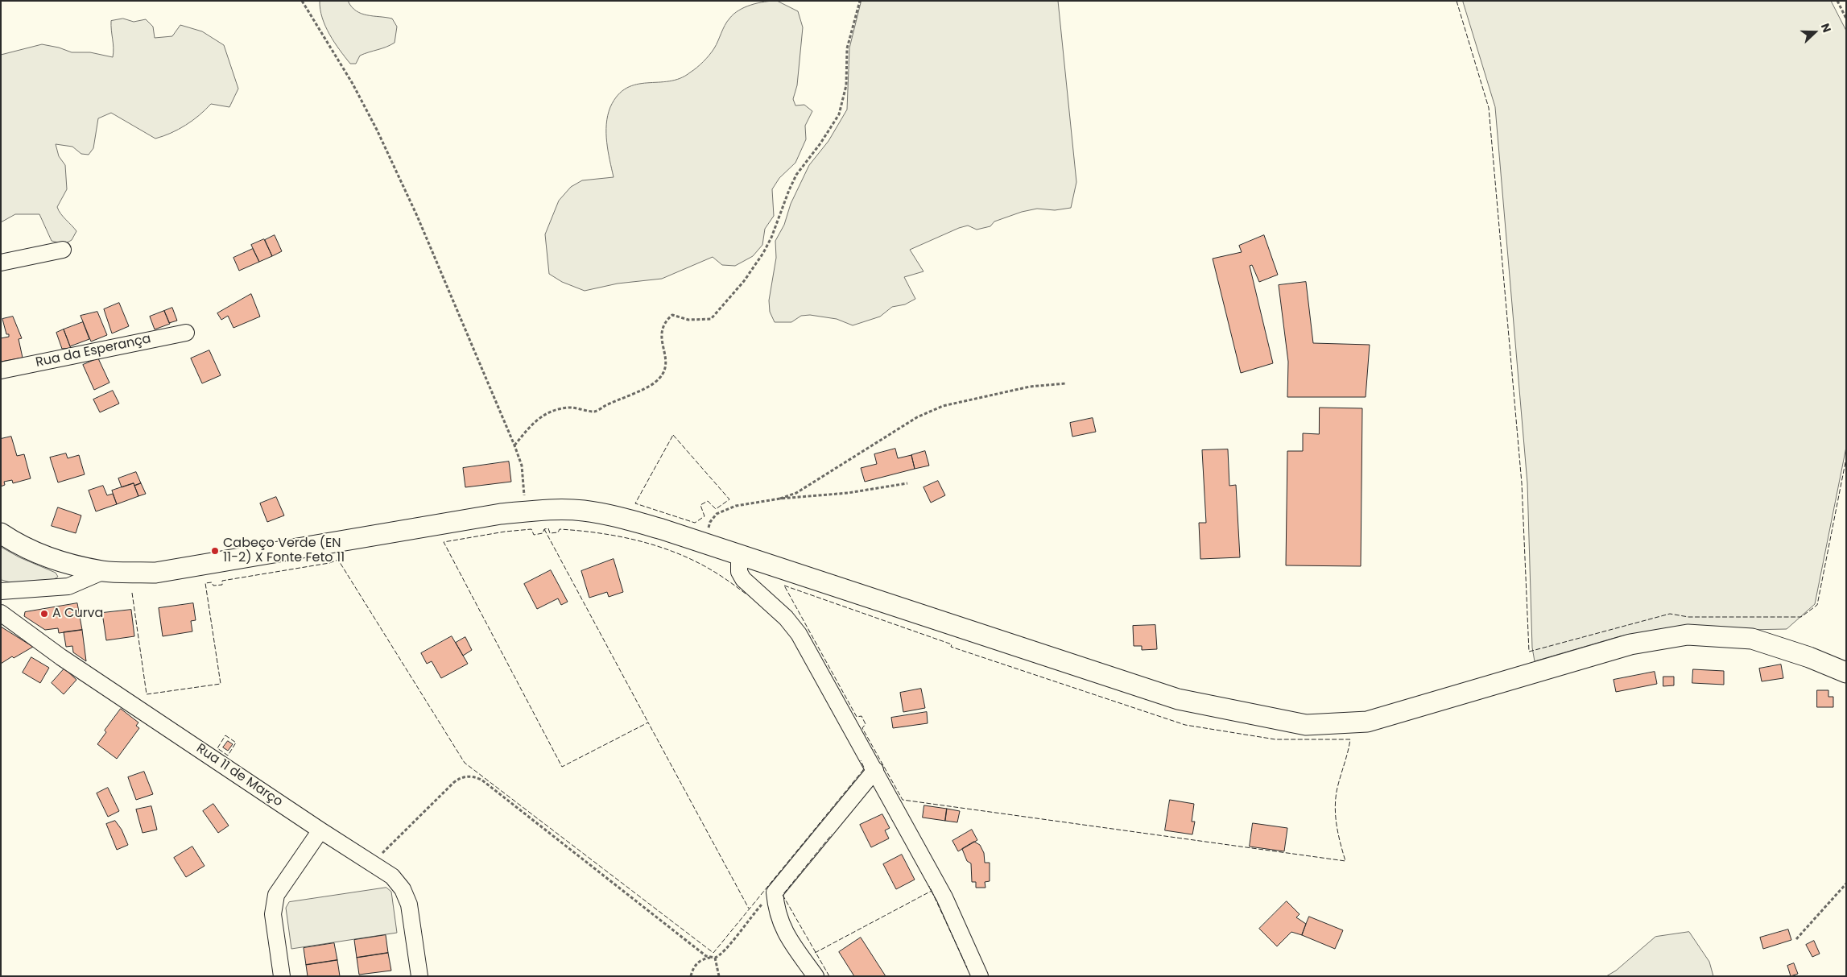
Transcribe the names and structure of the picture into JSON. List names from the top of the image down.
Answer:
{
  "streets": {
    "street": ["Rua da Esperança", "Rua 11 de Março"]
  },
  "places": ["Cabeço Verde (EN 11-2) X Fonte Feto 11", "A Curva"],
  "north": "right"
}
